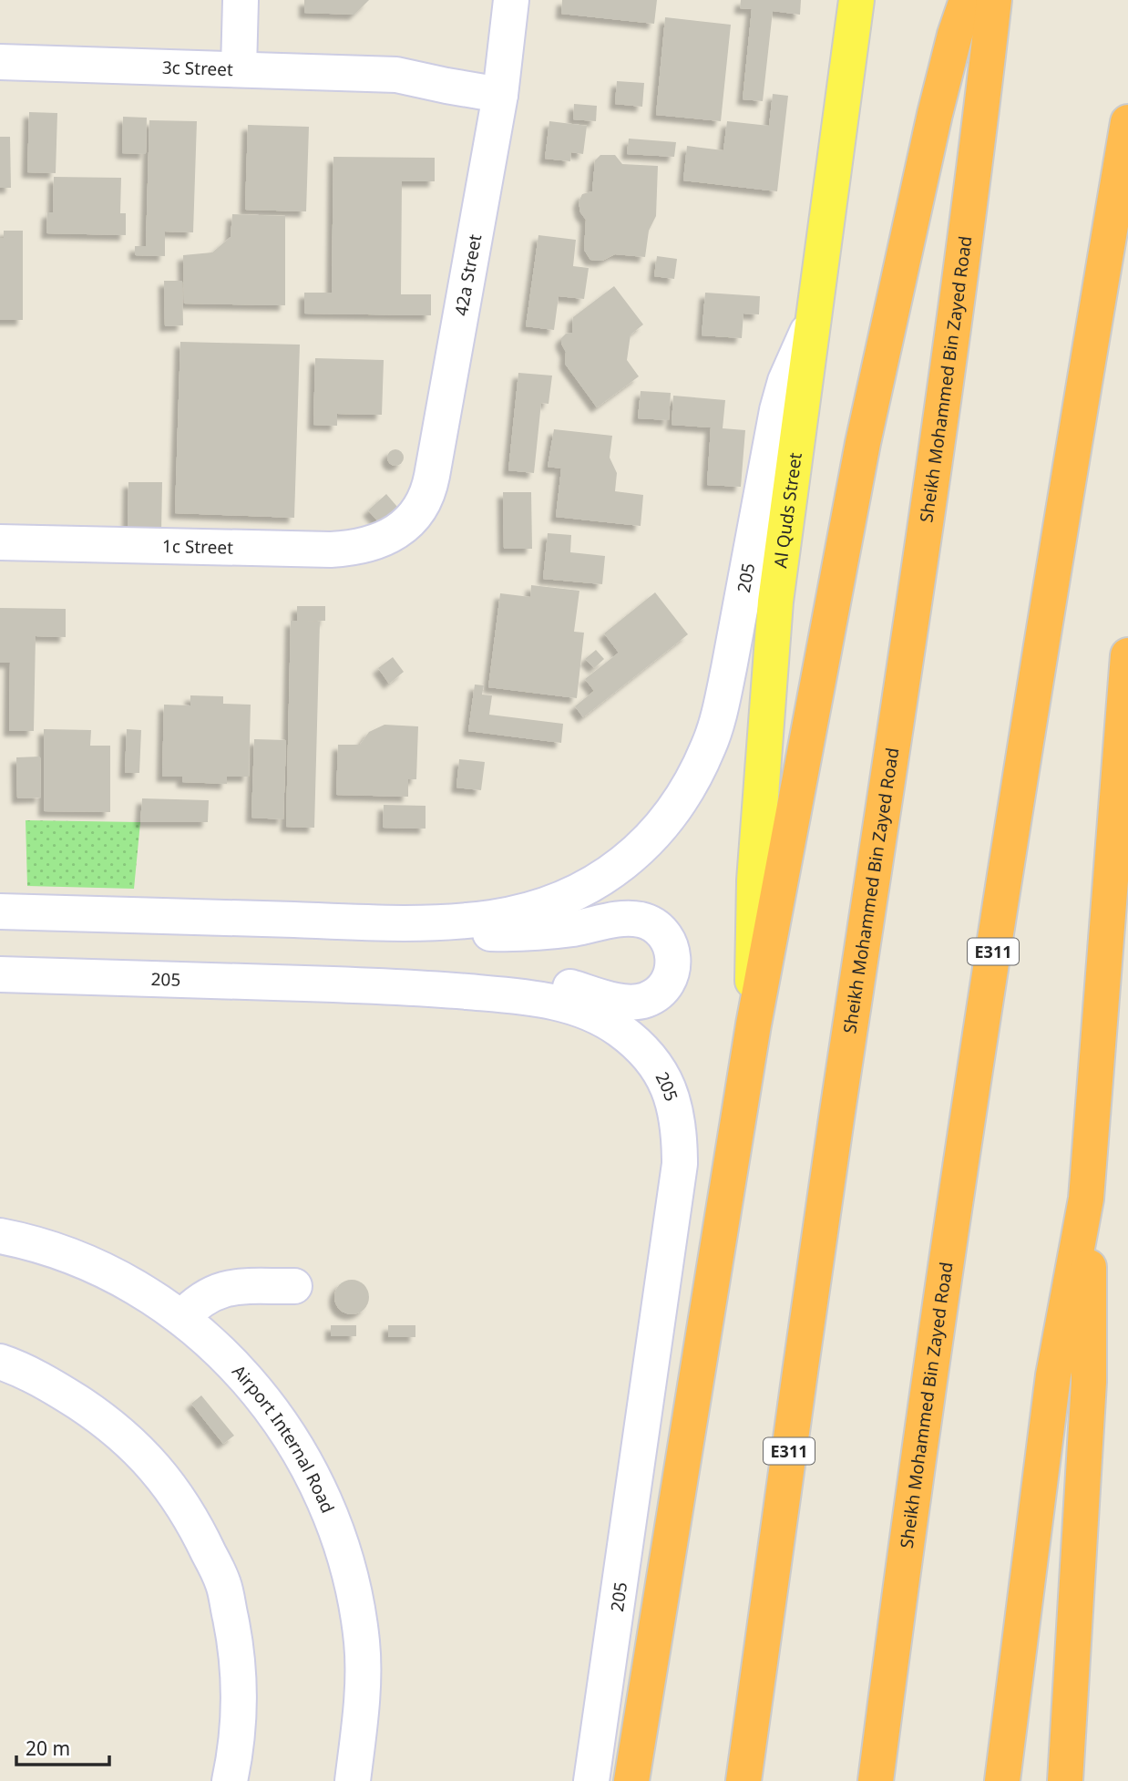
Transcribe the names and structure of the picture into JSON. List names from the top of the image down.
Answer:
{
  "streets": {
    "highway": ["Sheikh Mohammed Bin Zayed Road", "E311"],
    "main road": ["Al Quds Street"],
    "street": [
      "3c Street",
      "42a Street",
      "1c Street",
      "205",
      "Airport Internal Road"
    ]
  },
  "crossings": [
    ["3c Street", "42a Street"],
    ["42a Street", "1c Street"],
    ["Al Quds Street", "205"]
  ],
  "scale_bar": "20 m"
}
